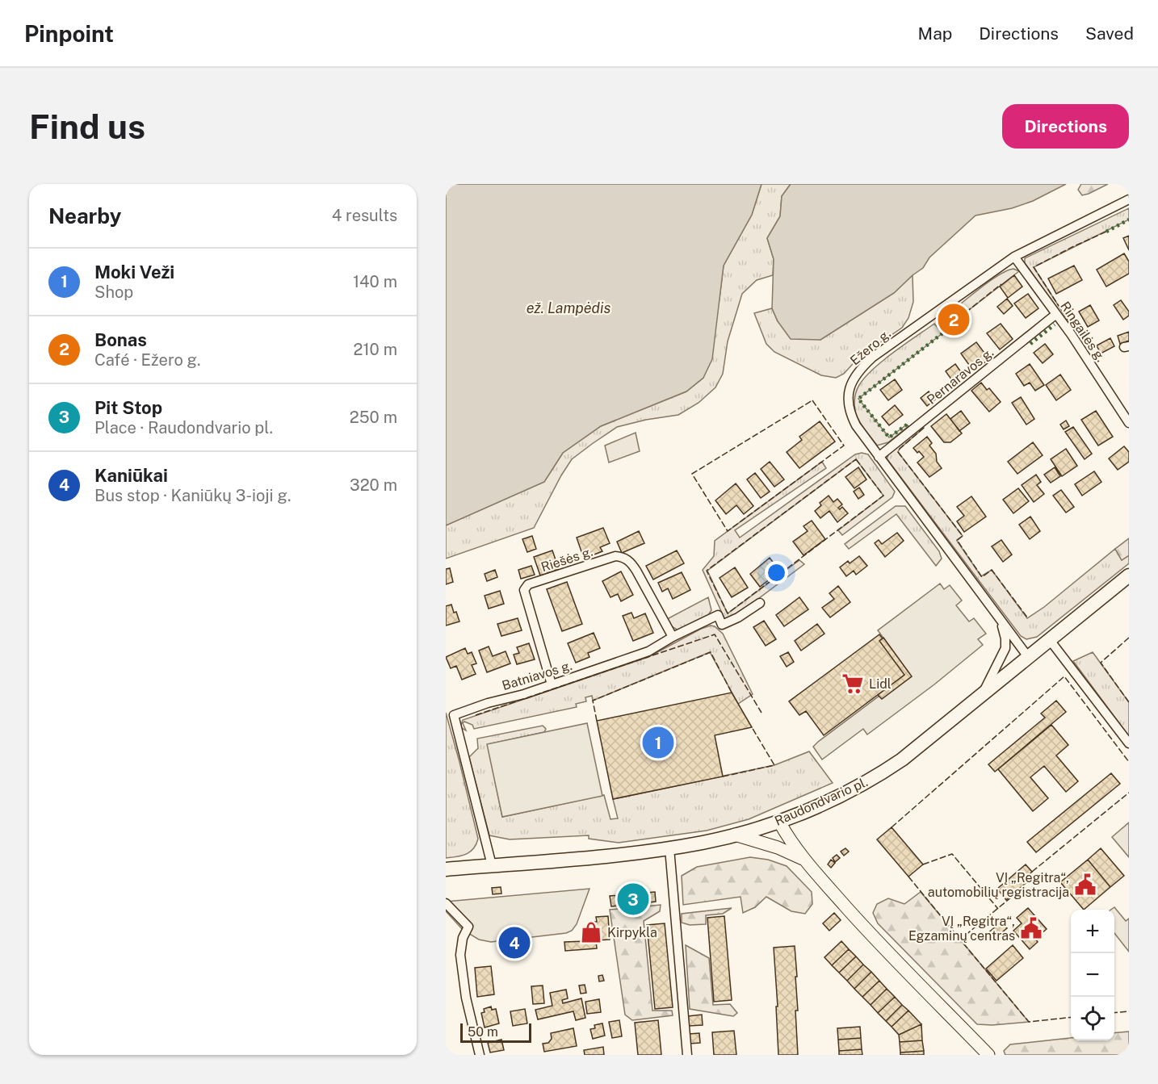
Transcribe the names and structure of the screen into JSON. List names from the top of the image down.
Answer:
{
  "streets": {
    "main road": ["Raudondvario pl."],
    "street": [
      "Ringailės g.",
      "Ežero g.",
      "Pernaravos g.",
      "Riešės g.",
      "Batniavos g."
    ]
  },
  "crossings": [
    ["Ringailės g.", "Ežero g."],
    ["Ringailės g.", "Pernaravos g."],
    ["Ežero g.", "Pernaravos g."],
    ["Ežero g.", "Raudondvario pl."],
    ["Riešės g.", "Batniavos g."],
    ["Batniavos g.", "Raudondvario pl."]
  ],
  "water": ["ež. Lampėdis"],
  "places": {
    "supermarket": ["Lidl"],
    "public building": ["VĮ „Regitra“, automobilių registracija", "VĮ „Regitra“, Egzaminų centras"],
    "shop": ["Kirpykla"]
  },
  "scale_bar": "50 m",
  "page": {
    "header": "Pinpoint",
    "nav": ["Map", "Directions", "Saved"],
    "buttons": "Directions",
    "title": "Find us",
    "heading": ["Nearby", "4 results"],
    "list": [
      {
        "mark": "1",
        "name": "Moki Veži",
        "note": "Shop",
        "value": "140 m"
      },
      {
        "mark": "2",
        "name": "Bonas",
        "note": "Café · Ežero g.",
        "value": "210 m"
      },
      {
        "mark": "3",
        "name": "Pit Stop",
        "note": "Place · Raudondvario pl.",
        "value": "250 m"
      },
      {
        "mark": "4",
        "name": "Kaniūkai",
        "note": "Bus stop · Kaniūkų 3-ioji g.",
        "value": "320 m"
      }
    ],
    "pins": [
      "2",
      "1",
      "3",
      "4"
    ],
    "map_buttons": ["+", "−"],
    "scale": "50 m"
  }
}
